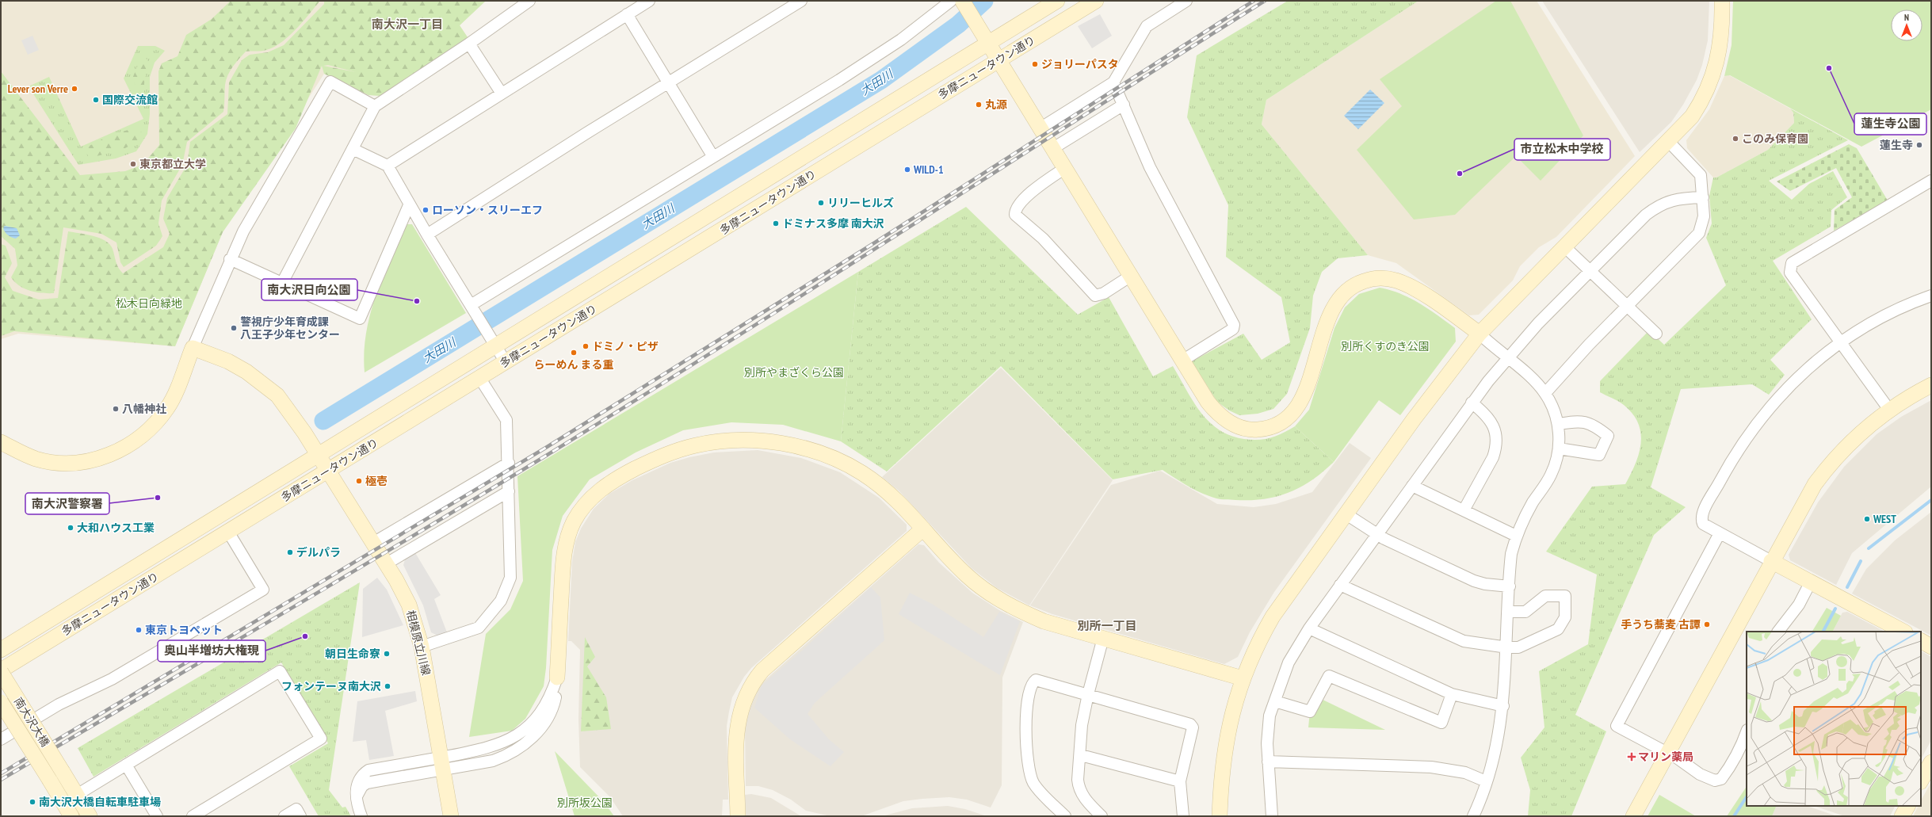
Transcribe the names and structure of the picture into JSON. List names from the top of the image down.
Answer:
{
  "streets": {
    "street": ["多摩ニュータウン通り", "相模原立川線", "南大沢大橋"]
  },
  "crossings": [
    ["多摩ニュータウン通り", "相模原立川線"],
    ["多摩ニュータウン通り", "南大沢大橋"]
  ],
  "districts": ["南大沢一丁目", "別所一丁目"],
  "water": ["大田川"],
  "parks": [
    "松木日向緑地",
    "別所くすのき公園",
    "別所やまざくら公園",
    "別所坂公園"
  ],
  "places": {
    "other": [
      "ジョリーパスタ",
      "蓮生寺公園",
      "Lever son Verre",
      "国際交流館",
      "丸源",
      "このみ保育園",
      "蓮生寺",
      "東京都立大学",
      "WILD-1",
      "市立松木中学校",
      "リリーヒルズ",
      "ローソン・スリーエフ",
      "ドミナス多摩 南大沢",
      "南大沢日向公園",
      "警視庁少年育成課 八王子少年センター",
      "ドミノ・ピザ",
      "らーめん まる重",
      "八幡神社",
      "極壱",
      "南大沢警察署",
      "WEST",
      "大和ハウス工業",
      "デルパラ",
      "手うち蕎麦 古譚",
      "東京トヨペット",
      "奥山半増坊大権現",
      "朝日生命寮",
      "フォンテーヌ南大沢",
      "南大沢大橋自転車駐車場"
    ],
    "health": ["マリン薬局"]
  },
  "north": "top"
}
